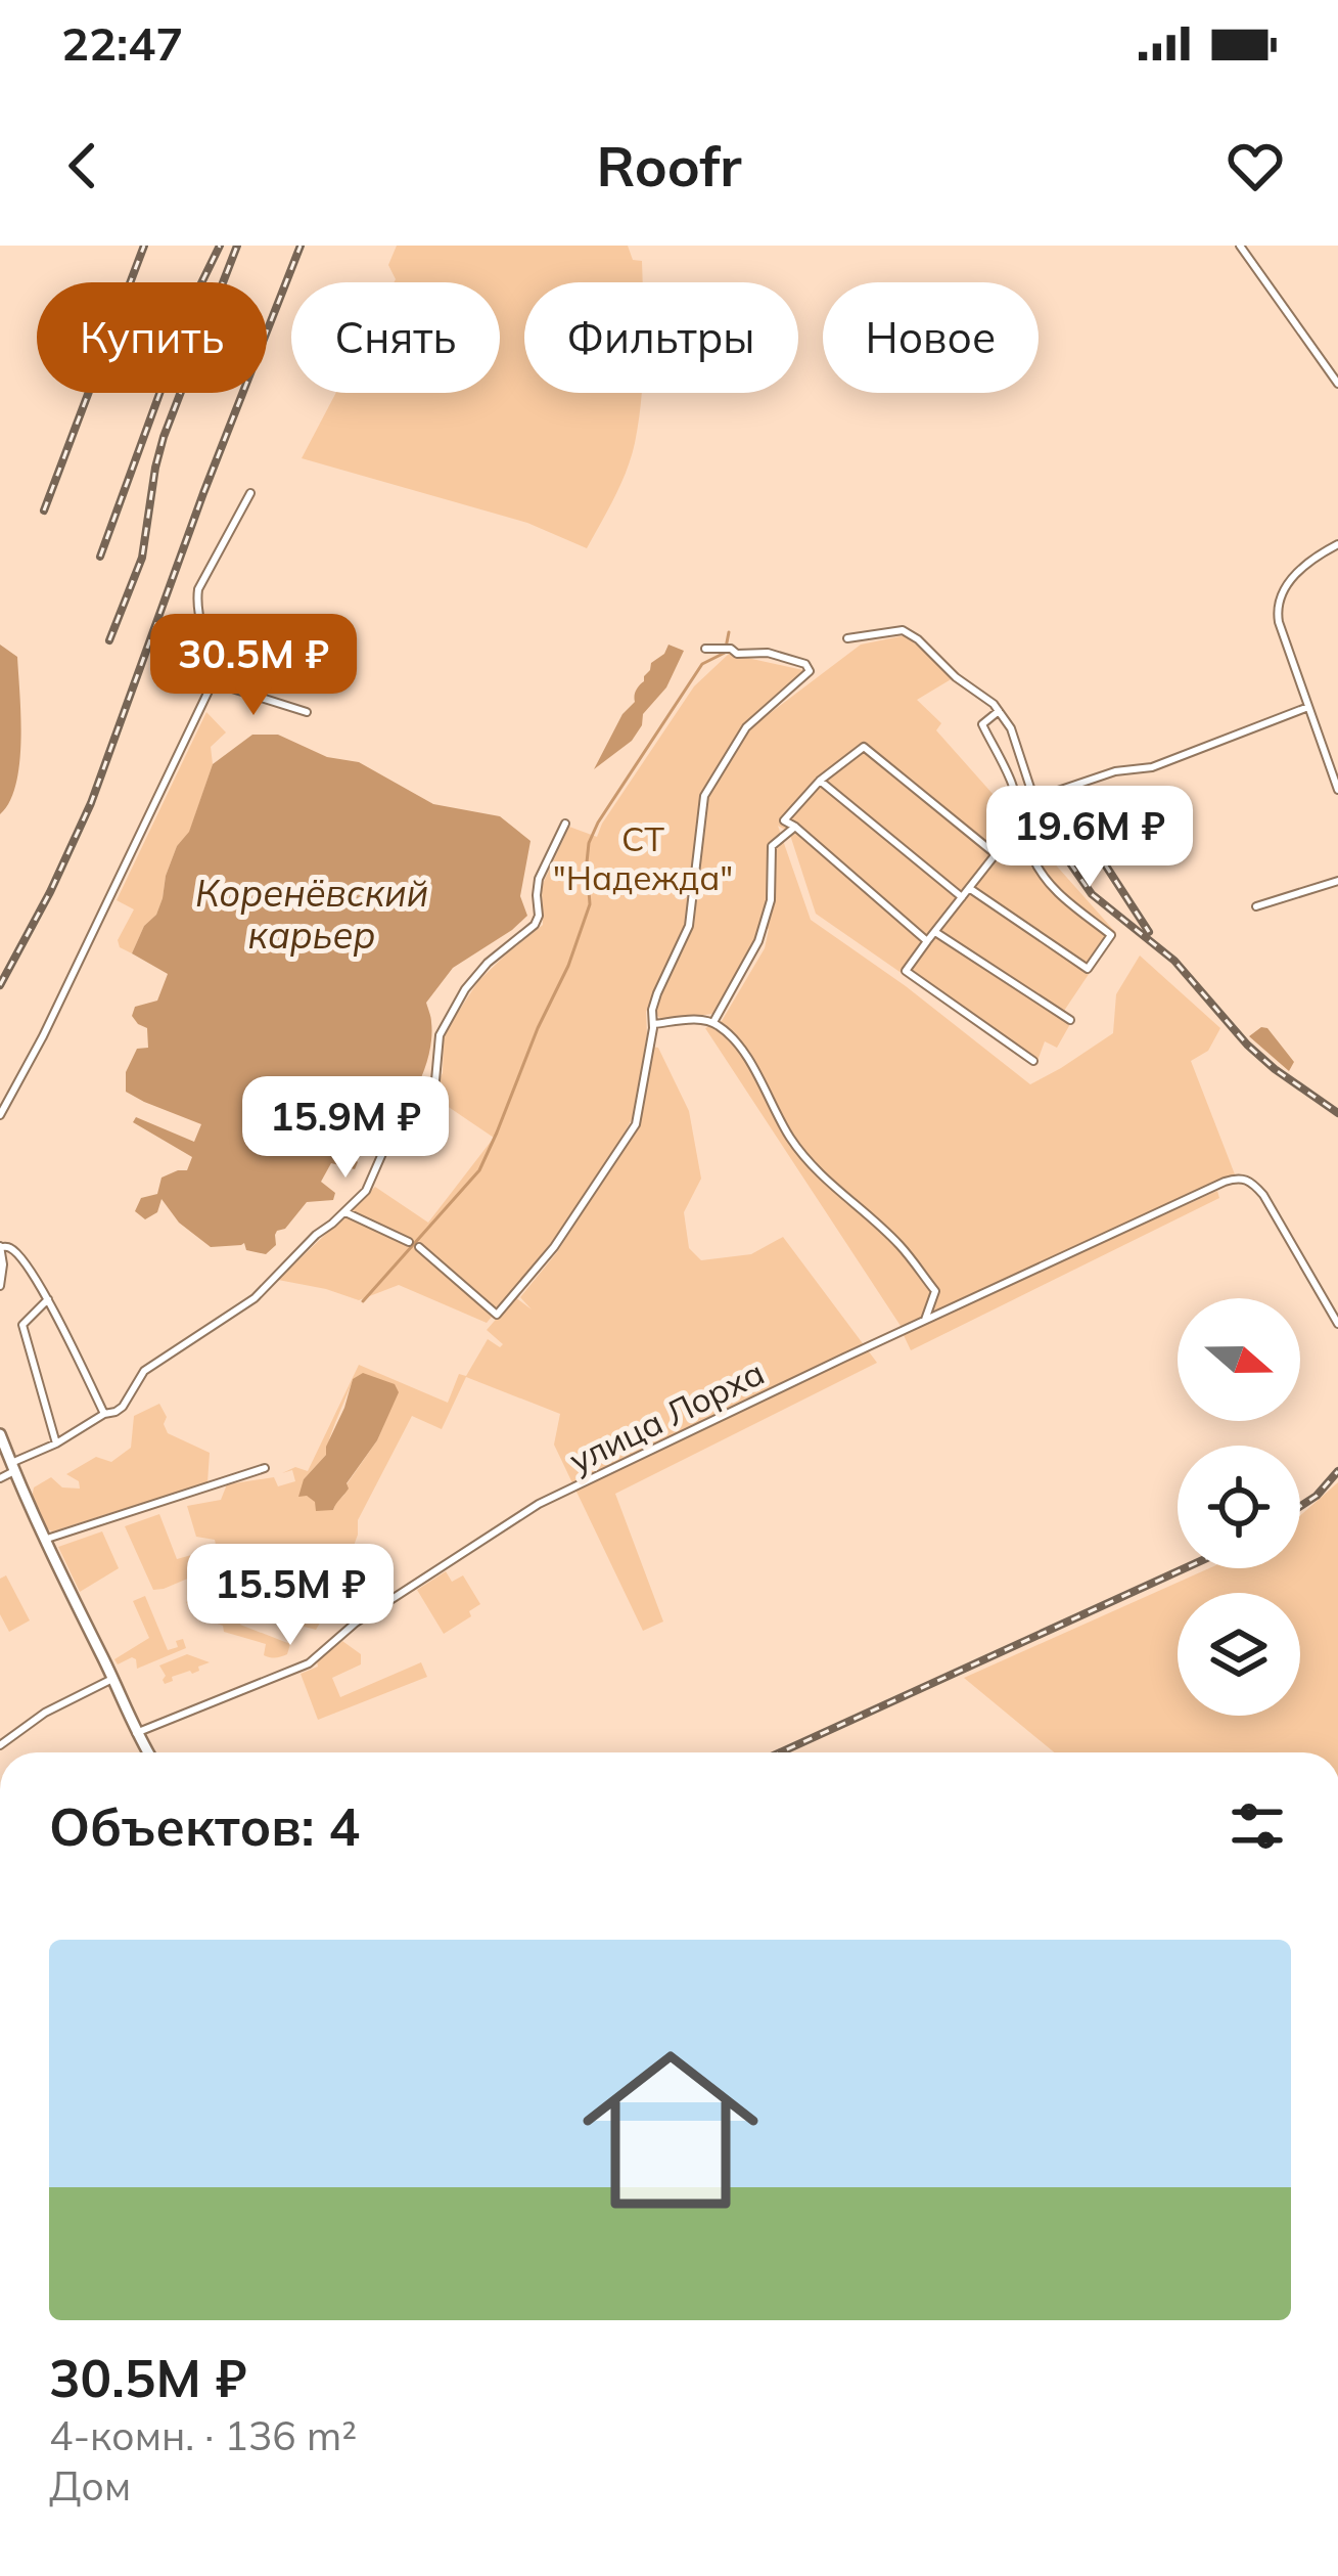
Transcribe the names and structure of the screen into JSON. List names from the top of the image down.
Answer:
{
  "streets": {
    "street": ["улица Лорха"]
  },
  "water": ["Коренёвский карьер"],
  "parks": ["СТ \"Надежда\""],
  "north": "right",
  "page": {
    "status": "22:47",
    "header": "Roofr",
    "chip": [
      "Купить",
      "Снять",
      "Фильтры",
      "Новое"
    ],
    "price": [
      "30.5M ₽",
      "19.6M ₽",
      "15.9M ₽",
      "15.5M ₽"
    ],
    "heading": "Объектов: 4",
    "list": [
      {
        "name": "30.5M ₽",
        "note": "4-комн. · 136 m² · Дом"
      }
    ]
  }
}
